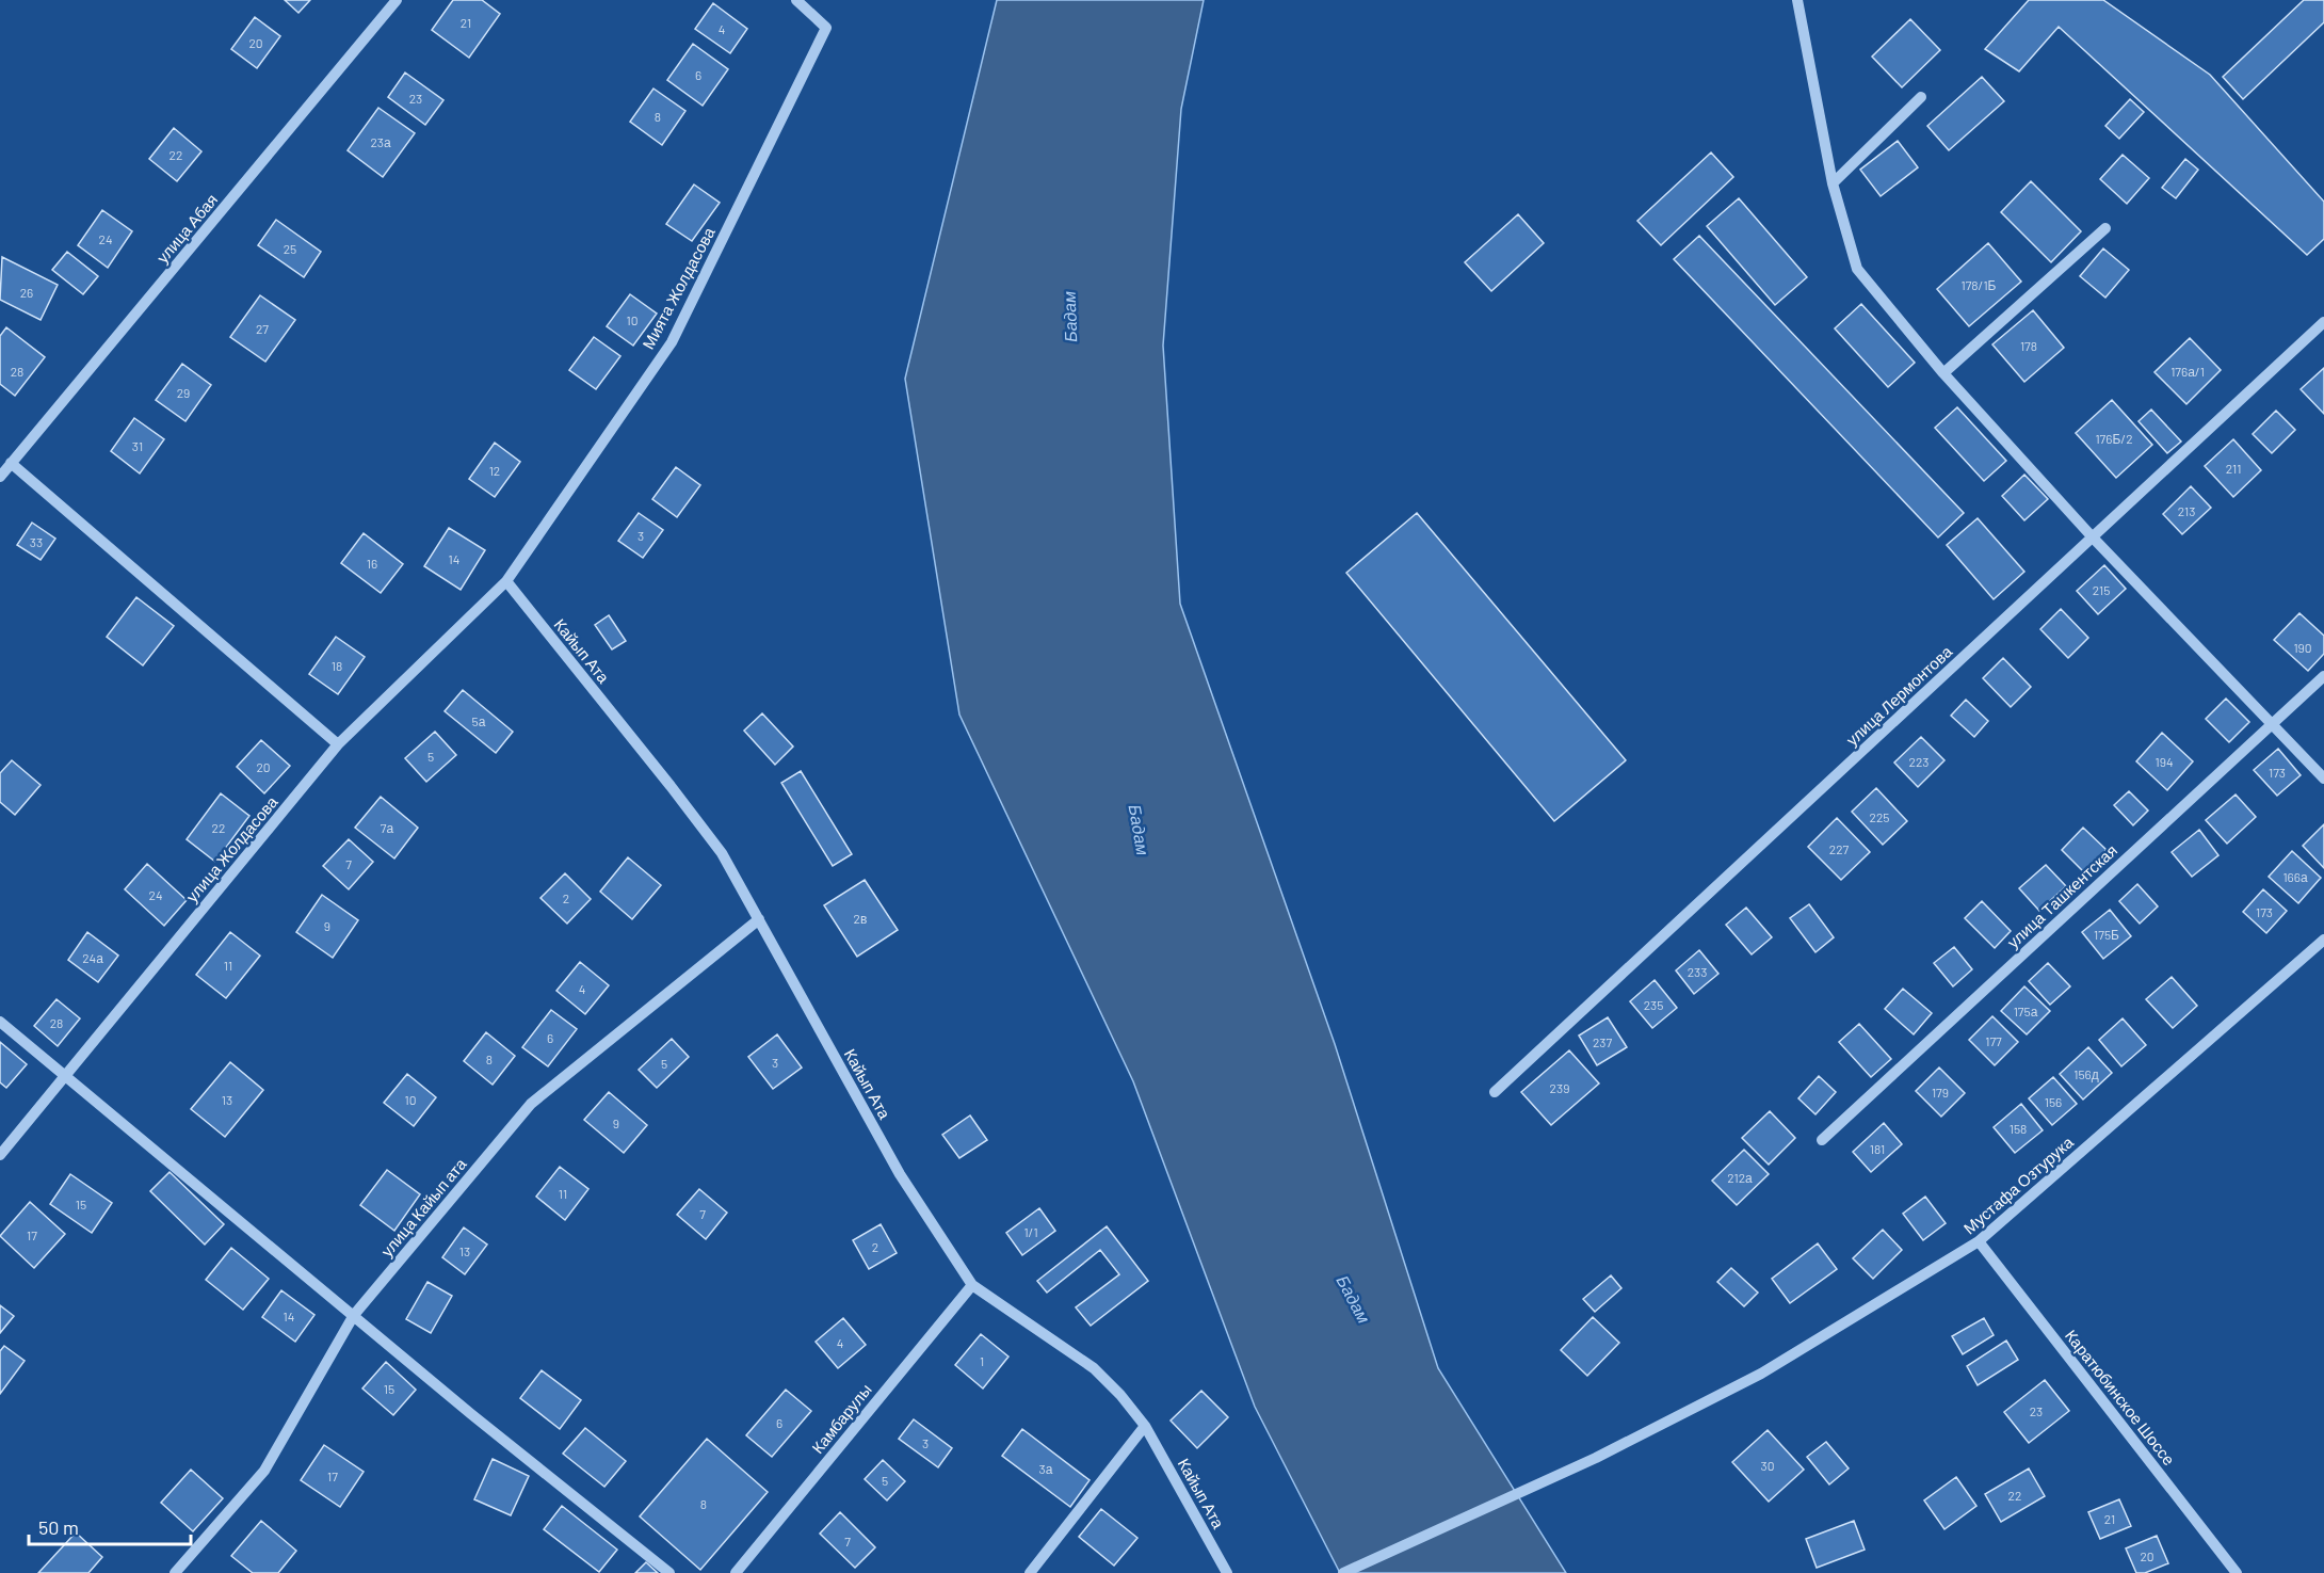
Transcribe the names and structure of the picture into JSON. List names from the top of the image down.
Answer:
{
  "streets": {
    "street": [
      "улица Абая",
      "Мията Жолдасова",
      "Кайып Ата",
      "улица Лермонтова",
      "улица Жолдасова",
      "улица Ташкентская",
      "Мустафа Озтурука",
      "улица Кайып ата",
      "Каратюбинское Шоссе",
      "Камбарулы"
    ]
  },
  "crossings": [
    ["Мията Жолдасова", "Кайып Ата"],
    ["Мията Жолдасова", "улица Жолдасова"],
    ["Кайып Ата", "улица Жолдасова"],
    ["Кайып Ата", "улица Кайып ата"],
    ["Кайып Ата", "Камбарулы"],
    ["Мустафа Озтурука", "Каратюбинское Шоссе"]
  ],
  "water": ["Бадам"],
  "house_numbers": [
    "21",
    "4",
    "20",
    "6",
    "23",
    "8",
    "23а",
    "22",
    "24",
    "25",
    "178/1Б",
    "26",
    "10",
    "27",
    "178",
    "28",
    "176а/1",
    "29",
    "176Б/2",
    "31",
    "211",
    "12",
    "213",
    "3",
    "33",
    "14",
    "16",
    "215",
    "190",
    "18",
    "5а",
    "5",
    "223",
    "194",
    "20",
    "173",
    "225",
    "22",
    "7а",
    "227",
    "7",
    "166а",
    "24",
    "2",
    "173",
    "2в",
    "9",
    "175Б",
    "24а",
    "11",
    "233",
    "4",
    "235",
    "175а",
    "28",
    "6",
    "177",
    "237",
    "8",
    "3",
    "5",
    "156д",
    "239",
    "179",
    "13",
    "10",
    "156",
    "9",
    "158",
    "181",
    "212а",
    "11",
    "15",
    "7",
    "1/1",
    "17",
    "2",
    "13",
    "14",
    "4",
    "1",
    "15",
    "23",
    "6",
    "3",
    "30",
    "3а",
    "17",
    "5",
    "22",
    "8",
    "21",
    "7",
    "20"
  ],
  "scale_bar": "50 m"
}
